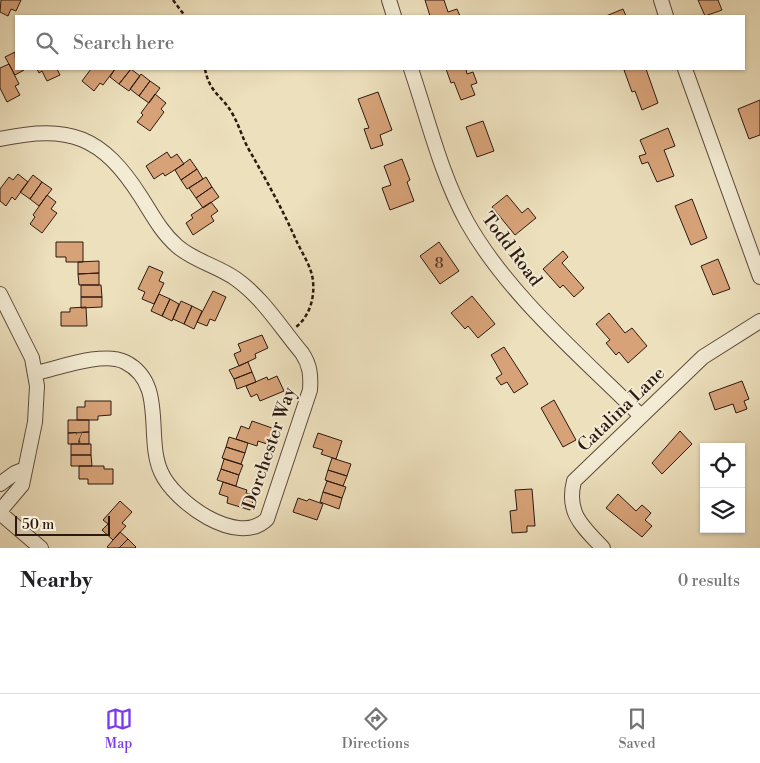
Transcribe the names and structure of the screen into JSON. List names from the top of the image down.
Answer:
{
  "streets": {
    "street": ["Todd Road", "Catalina Lane", "Dorchester Way"]
  },
  "crossings": [
    ["Todd Road", "Catalina Lane"]
  ],
  "house_numbers": ["8", "7"],
  "scale_bar": "50 m",
  "page": {
    "search": "Search here",
    "scale": "50 m",
    "heading": ["Nearby", "0 results"],
    "nav": ["Map", "Directions", "Saved"]
  }
}
